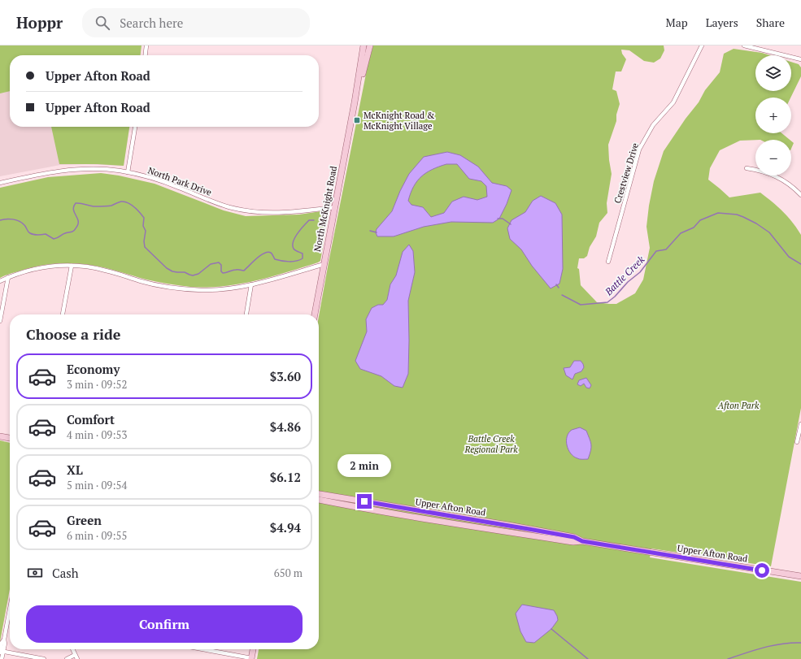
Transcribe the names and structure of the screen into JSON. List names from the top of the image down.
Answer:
{
  "streets": {
    "street": [
      "Crestview Drive",
      "North Park Drive",
      "North McKnight Road",
      "Upper Afton Road"
    ]
  },
  "crossings": [
    ["North Park Drive", "North McKnight Road"]
  ],
  "water": ["Battle Creek"],
  "parks": ["Afton Park", "Battle Creek Regional Park"],
  "places": {
    "transit": ["McKnight Road & McKnight Village"]
  },
  "page": {
    "header": "Hoppr",
    "search": "Search here",
    "nav": ["Map", "Layers", "Share"],
    "map_buttons": ["+", "−"],
    "banner": ["Upper Afton Road", "Upper Afton Road"],
    "heading": "Choose a ride",
    "list": [
      {
        "name": "Economy",
        "note": "3 min · 09:52",
        "value": "$3.60"
      },
      {
        "name": "Comfort",
        "note": "4 min · 09:53",
        "value": "$4.86"
      },
      {
        "name": "XL",
        "note": "5 min · 09:54",
        "value": "$6.12"
      },
      {
        "name": "Green",
        "note": "6 min · 09:55",
        "value": "$4.94"
      }
    ],
    "bubble": "2 min",
    "pay": ["Cash", "650 m"],
    "buttons": "Confirm"
  }
}
